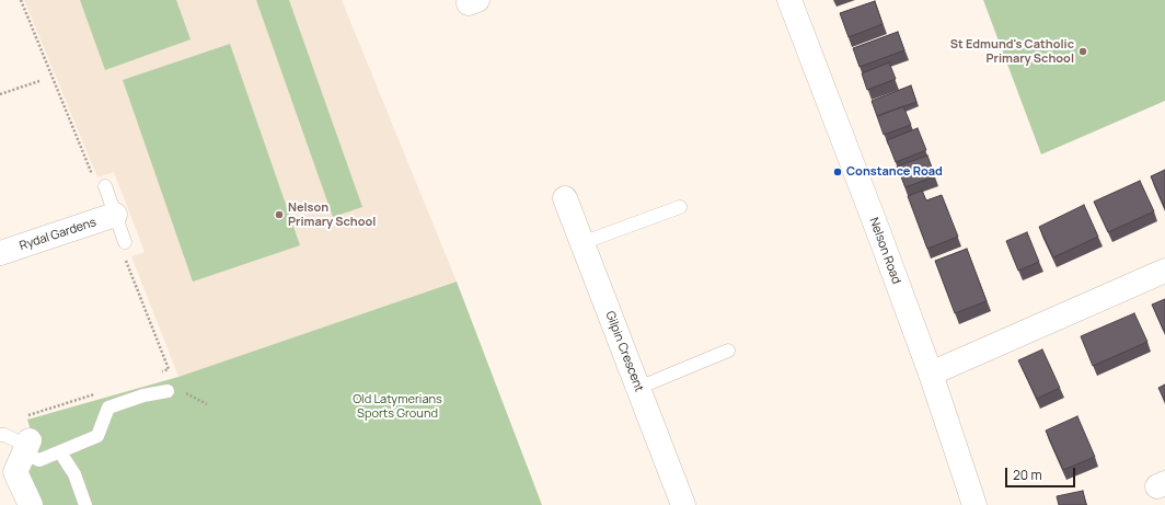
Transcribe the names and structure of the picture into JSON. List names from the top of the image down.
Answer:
{
  "streets": {
    "street": ["Rydal Gardens", "Nelson Road", "Gilpin Crescent"]
  },
  "parks": ["Old Latymerians Sports Ground"],
  "places": ["St Edmund's Catholic Primary School", "Constance Road", "Nelson Primary School"],
  "scale_bar": "20 m"
}
